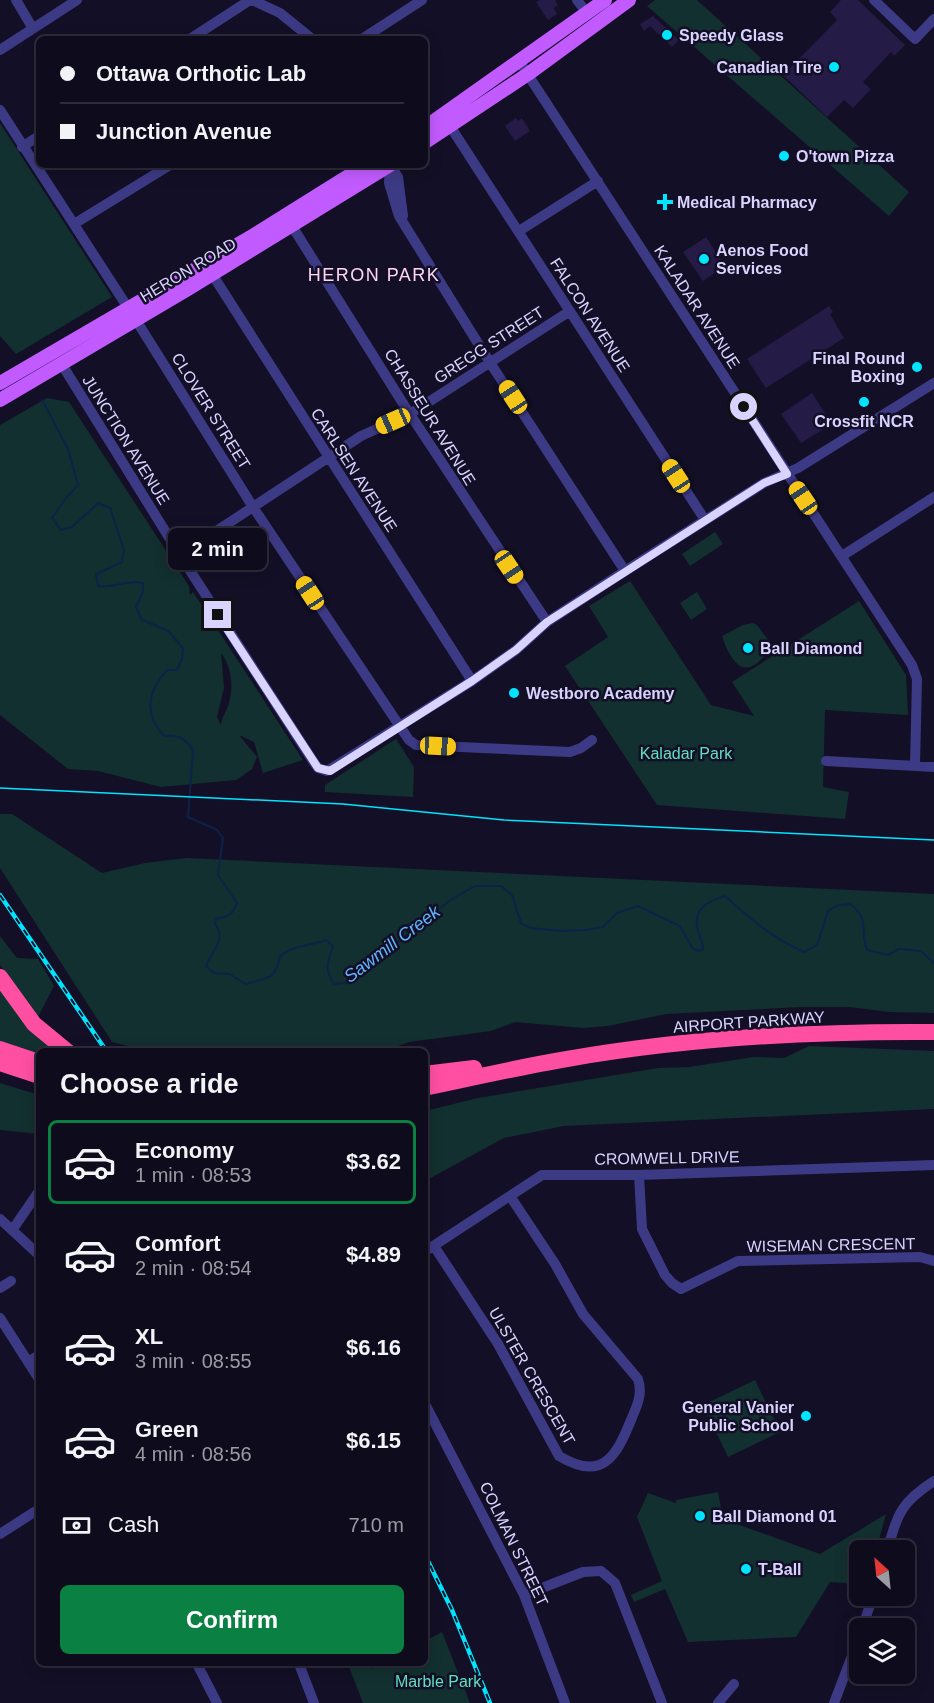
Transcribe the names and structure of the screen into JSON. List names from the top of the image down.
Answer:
{
  "streets": {
    "highway": ["AIRPORT PARKWAY"],
    "main road": ["HERON ROAD"],
    "street": [
      "KALADAR AVENUE",
      "FALCON AVENUE",
      "GREGG STREET",
      "CLOVER STREET",
      "CHASSEUR AVENUE",
      "JUNCTION AVENUE",
      "CARLSEN AVENUE",
      "CROMWELL DRIVE",
      "WISEMAN CRESCENT",
      "ULSTER CRESCENT",
      "COLMAN STREET"
    ]
  },
  "crossings": [
    ["HERON ROAD", "CLOVER STREET"],
    ["HERON ROAD", "CHASSEUR AVENUE"],
    ["HERON ROAD", "JUNCTION AVENUE"],
    ["HERON ROAD", "CARLSEN AVENUE"],
    ["FALCON AVENUE", "GREGG STREET"],
    ["GREGG STREET", "CLOVER STREET"],
    ["GREGG STREET", "CHASSEUR AVENUE"],
    ["GREGG STREET", "JUNCTION AVENUE"],
    ["GREGG STREET", "CARLSEN AVENUE"],
    ["CLOVER STREET", "JUNCTION AVENUE"],
    ["CROMWELL DRIVE", "WISEMAN CRESCENT"],
    ["CROMWELL DRIVE", "ULSTER CRESCENT"]
  ],
  "districts": ["HERON PARK"],
  "water": ["Sawmill Creek"],
  "parks": ["Kaladar Park", "Marble Park"],
  "places": {
    "other": [
      "Speedy Glass",
      "Canadian Tire",
      "O'town Pizza",
      "Aenos Food Services",
      "Final Round Boxing",
      "Crossfit NCR",
      "Ball Diamond",
      "Westboro Academy",
      "General Vanier Public School",
      "Ball Diamond 01",
      "T-Ball"
    ],
    "health": ["Medical Pharmacy"]
  },
  "north": "top left",
  "page": {
    "banner": ["Ottawa Orthotic Lab", "Junction Avenue"],
    "bubble": "2 min",
    "heading": "Choose a ride",
    "list": [
      {
        "name": "Economy",
        "note": "1 min · 08:53",
        "value": "$3.62"
      },
      {
        "name": "Comfort",
        "note": "2 min · 08:54",
        "value": "$4.89"
      },
      {
        "name": "XL",
        "note": "3 min · 08:55",
        "value": "$6.16"
      },
      {
        "name": "Green",
        "note": "4 min · 08:56",
        "value": "$6.15"
      }
    ],
    "pay": ["Cash", "710 m"],
    "buttons": "Confirm"
  }
}
